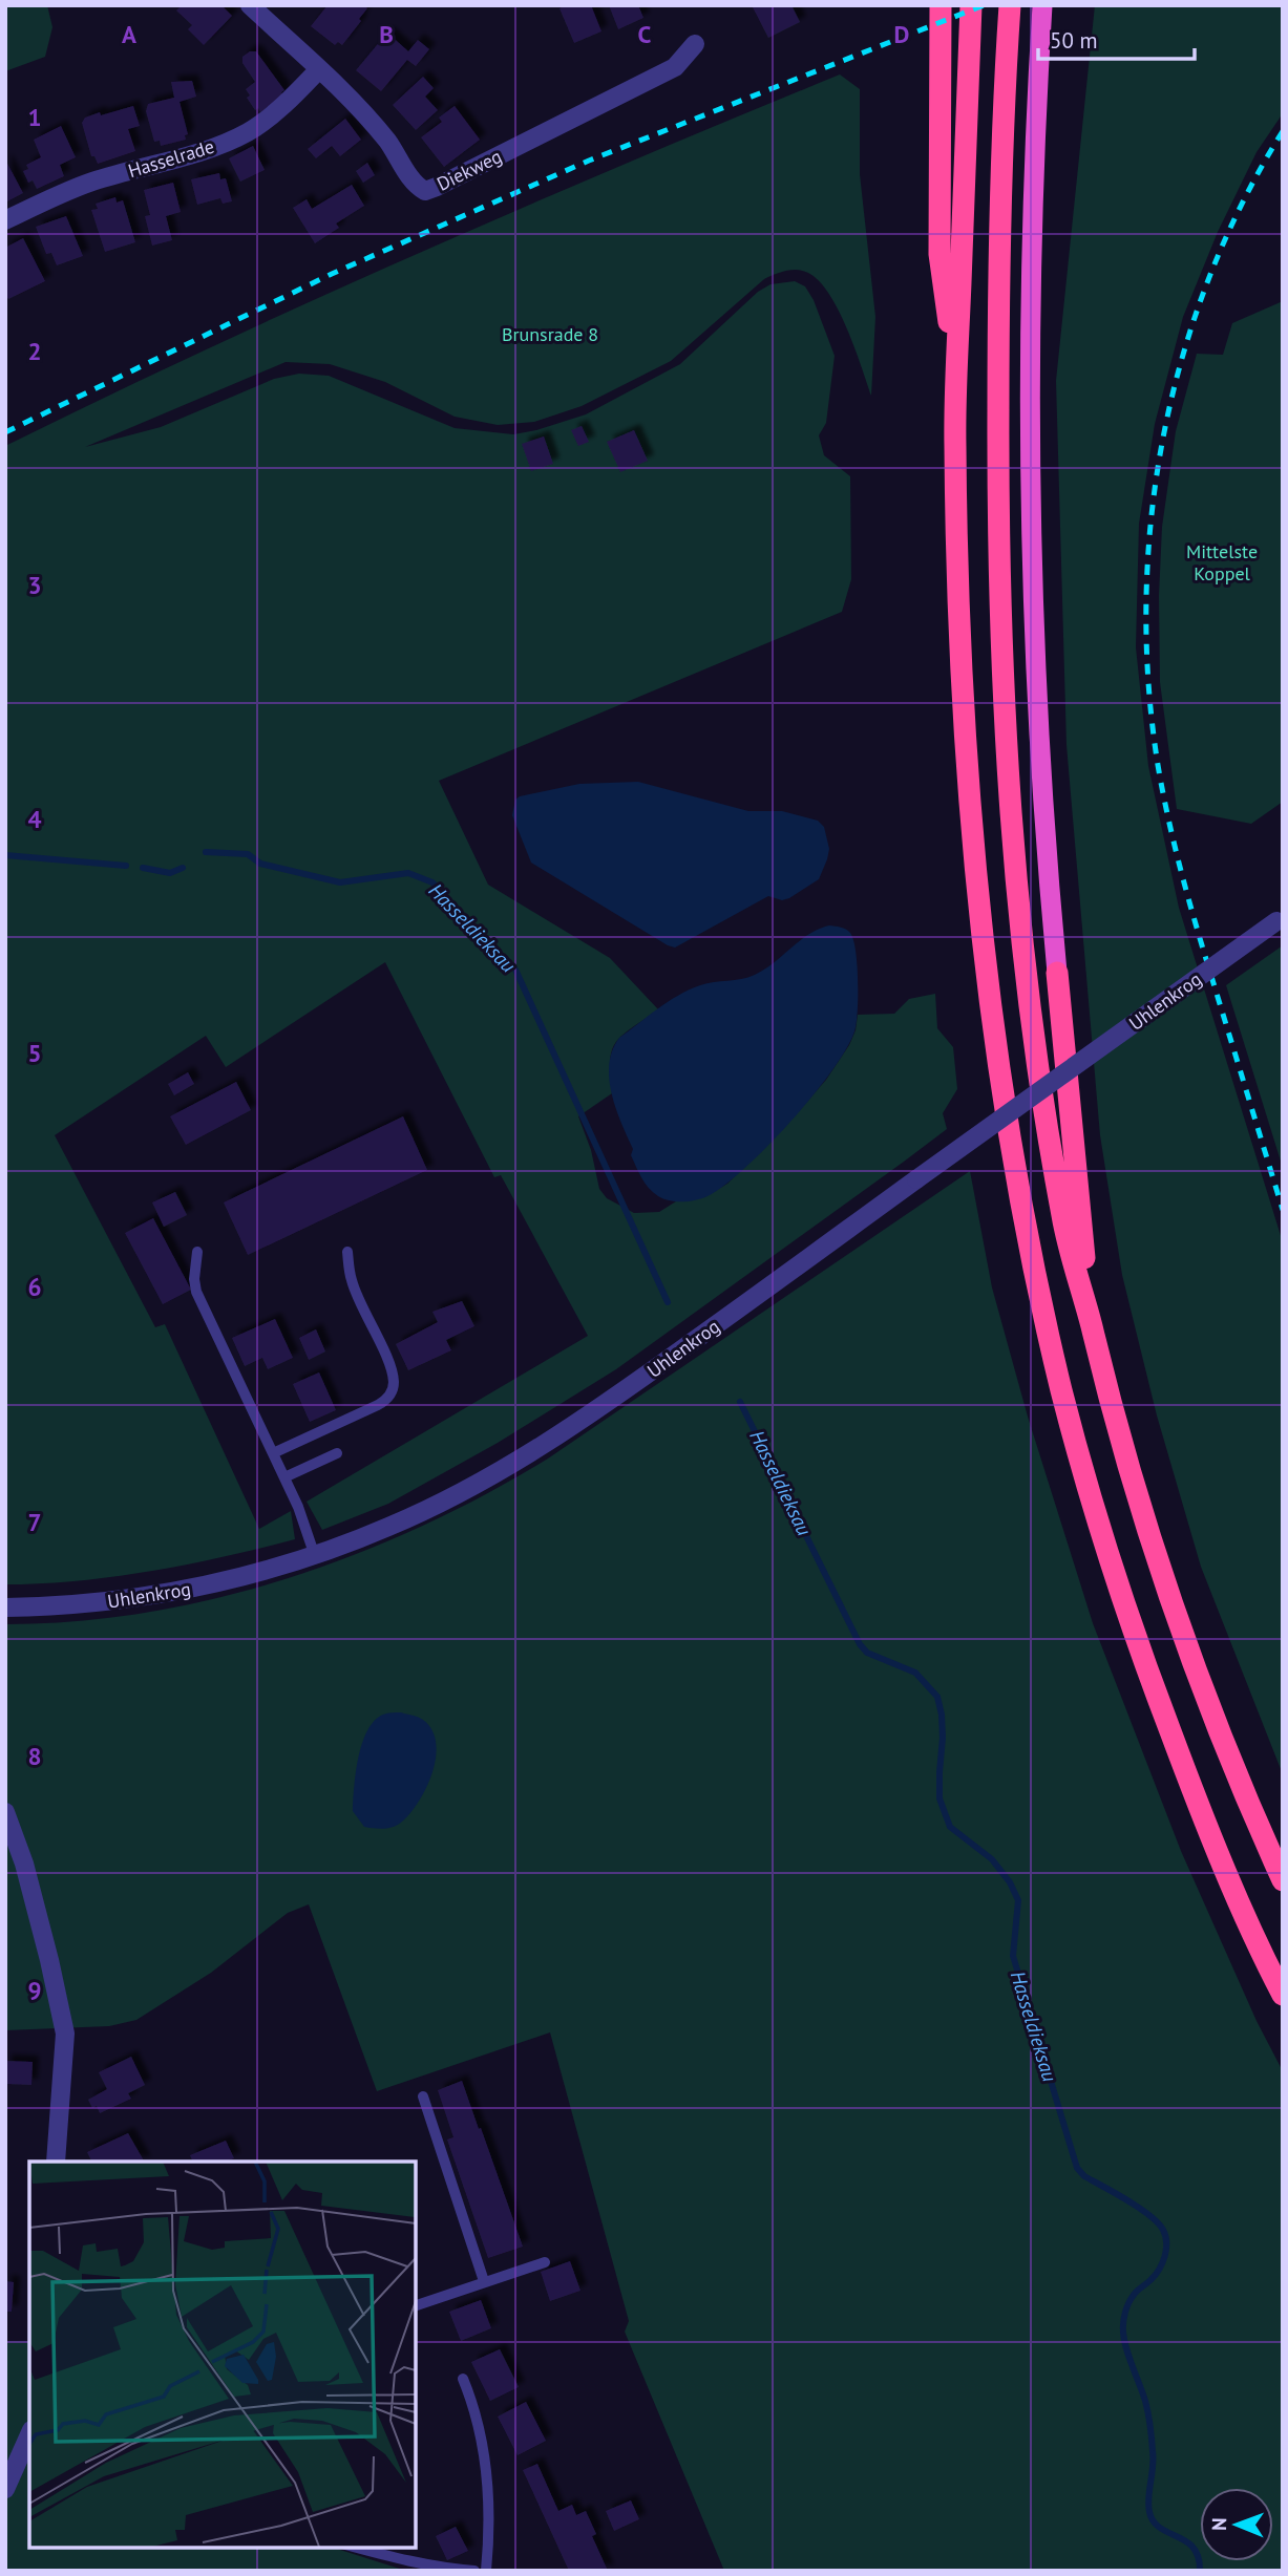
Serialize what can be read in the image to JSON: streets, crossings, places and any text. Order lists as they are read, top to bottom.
{
  "streets": {
    "street": ["Hasselrade", "Diekweg", "Uhlenkrog"]
  },
  "crossings": [
    ["Hasselrade", "Diekweg"]
  ],
  "water": ["Hasseldieksau"],
  "parks": ["Brunsrade 8", "Mittelste Koppel"],
  "scale_bar": "50 m",
  "north": "left",
  "grid": {
    "columns": [
      "A",
      "B",
      "C",
      "D"
    ],
    "rows": [
      "1",
      "2",
      "3",
      "4",
      "5",
      "6",
      "7",
      "8",
      "9"
    ]
  }
}
